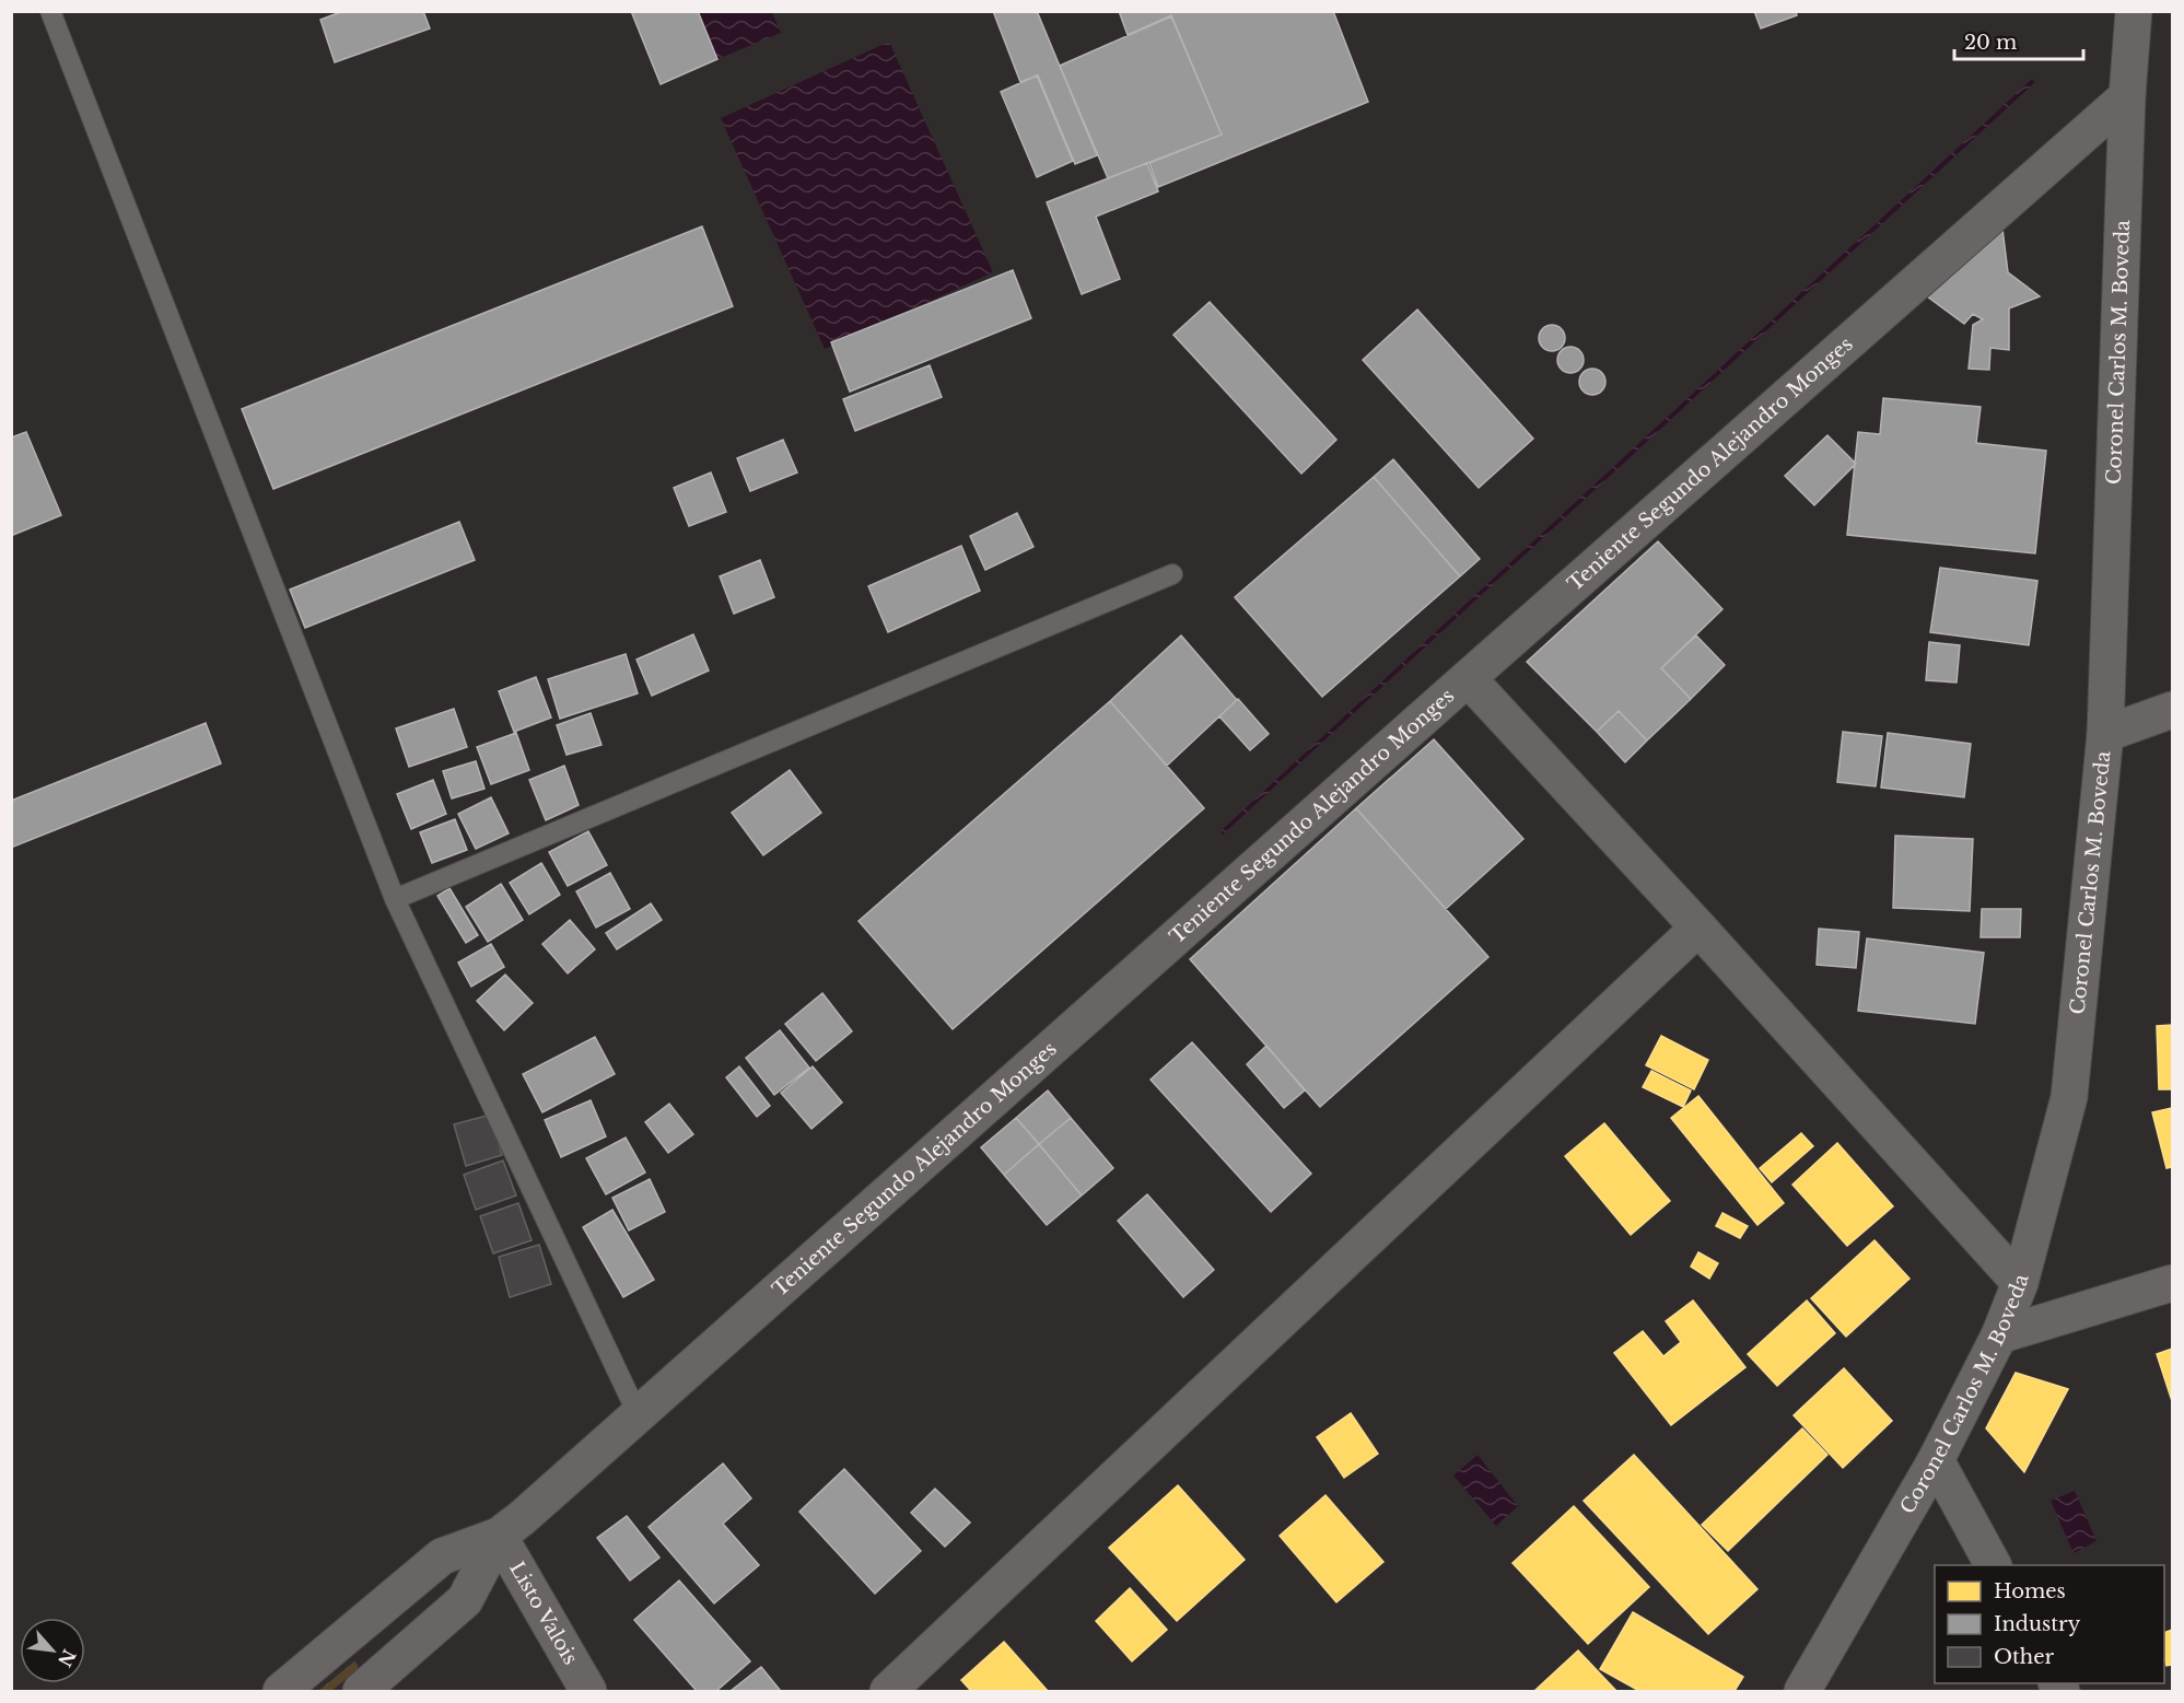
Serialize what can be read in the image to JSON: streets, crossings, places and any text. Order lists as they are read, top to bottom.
{
  "streets": {
    "street": ["Coronel Carlos M. Boveda", "Teniente Segundo Alejandro Monges", "Listo Valois"]
  },
  "crossings": [
    ["Coronel Carlos M. Boveda", "Teniente Segundo Alejandro Monges"],
    ["Teniente Segundo Alejandro Monges", "Listo Valois"]
  ],
  "legend": ["Homes", "Industry", "Other"],
  "scale_bar": "20 m",
  "north": "bottom right"
}
